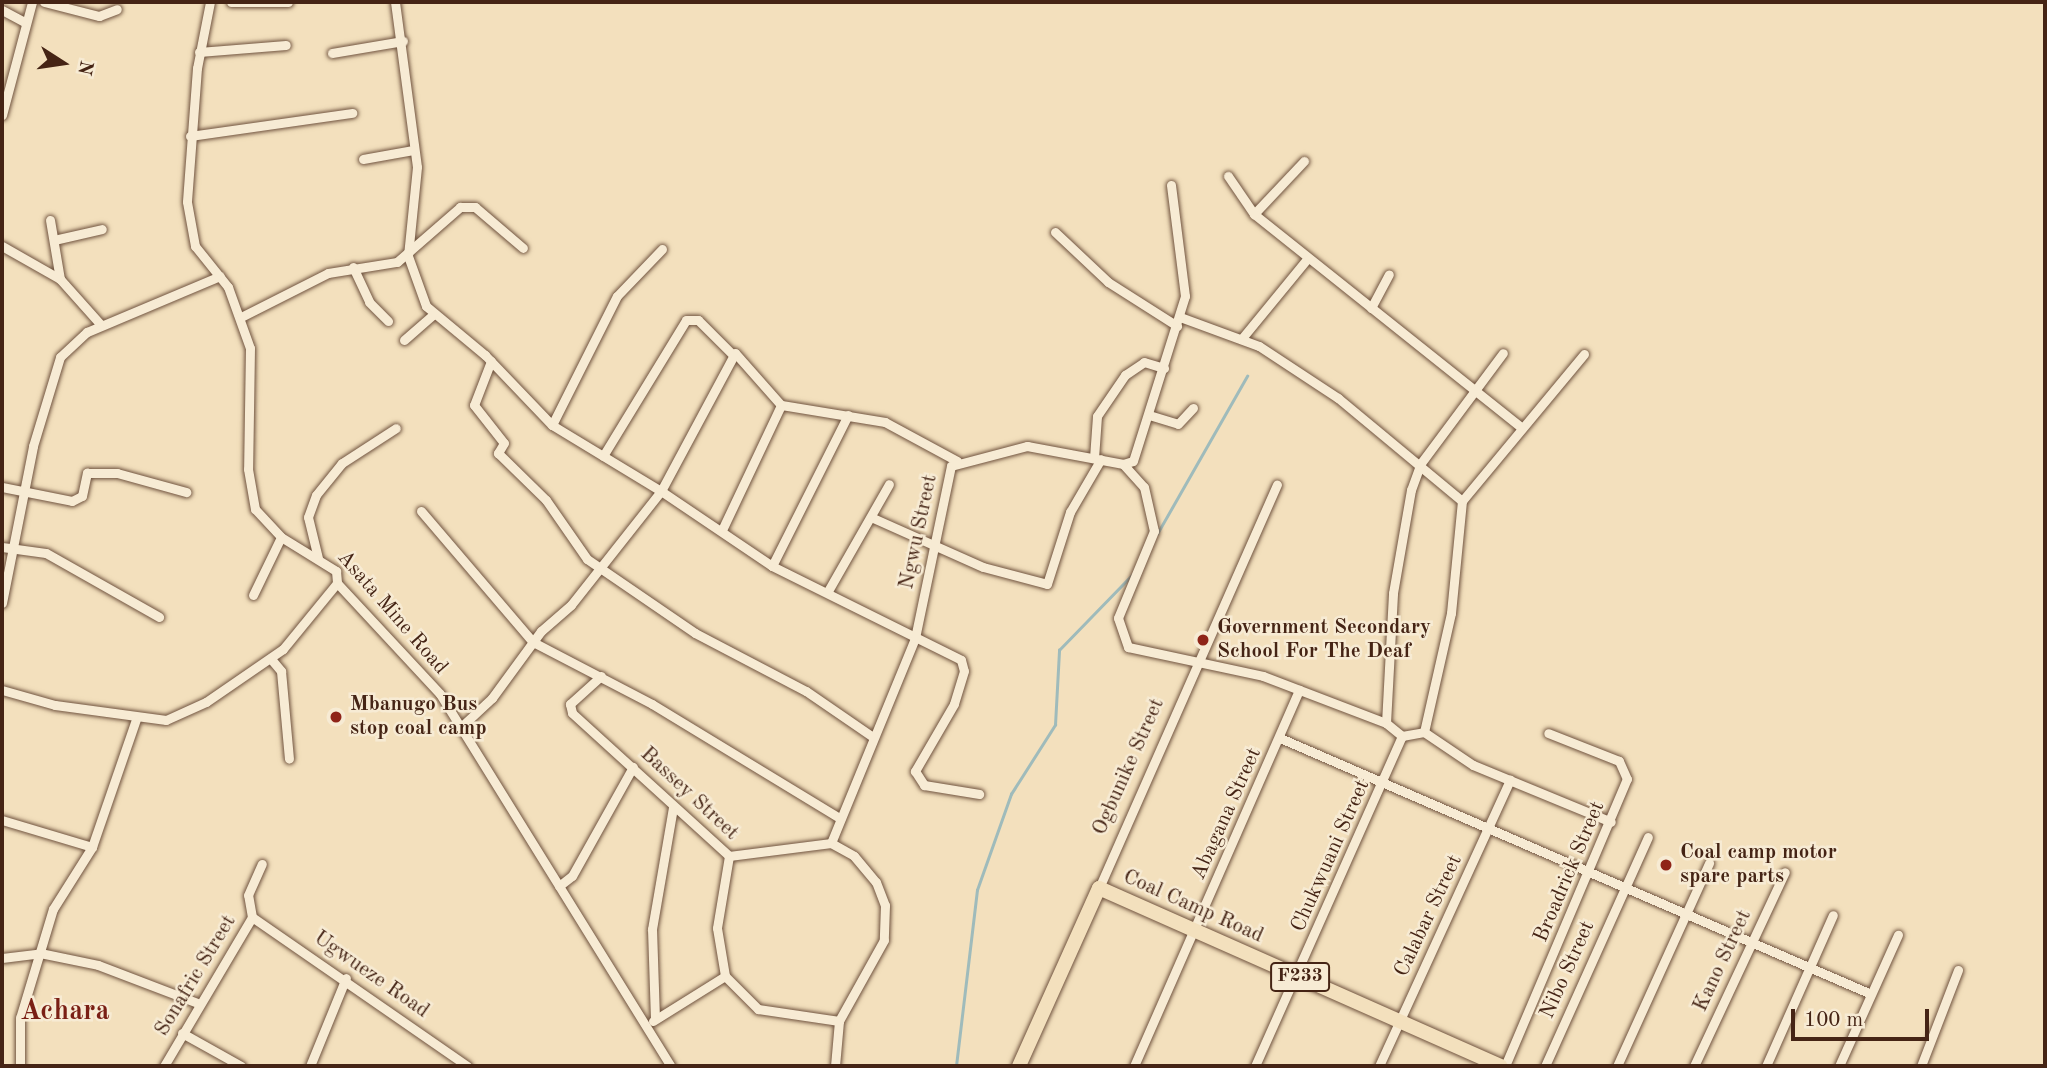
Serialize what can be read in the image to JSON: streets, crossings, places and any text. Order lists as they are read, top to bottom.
{
  "streets": {
    "main road": ["Ogbunike Street", "Coal Camp Road", "F233"],
    "street": [
      "Ngwu Street",
      "Asata Mine Road",
      "Bassey Street",
      "Abagana Street",
      "Chukwuani Street",
      "Broadrick Street",
      "Calabar Street",
      "Kano Street",
      "Nibo Street",
      "Ugwueze Road",
      "Sonafric Street"
    ]
  },
  "crossings": [
    ["Ngwu Street", "Bassey Street"],
    ["Ogbunike Street", "Coal Camp Road"],
    ["Abagana Street", "Coal Camp Road"],
    ["Chukwuani Street", "Coal Camp Road"],
    ["Broadrick Street", "Coal Camp Road"],
    ["Coal Camp Road", "Calabar Street"],
    ["Ugwueze Road", "Sonafric Street"]
  ],
  "districts": ["Achara"],
  "places": ["Government Secondary School For The Deaf", "Mbanugo Bus stop coal camp", "Coal camp motor spare parts"],
  "scale_bar": "100 m",
  "north": "right"
}
